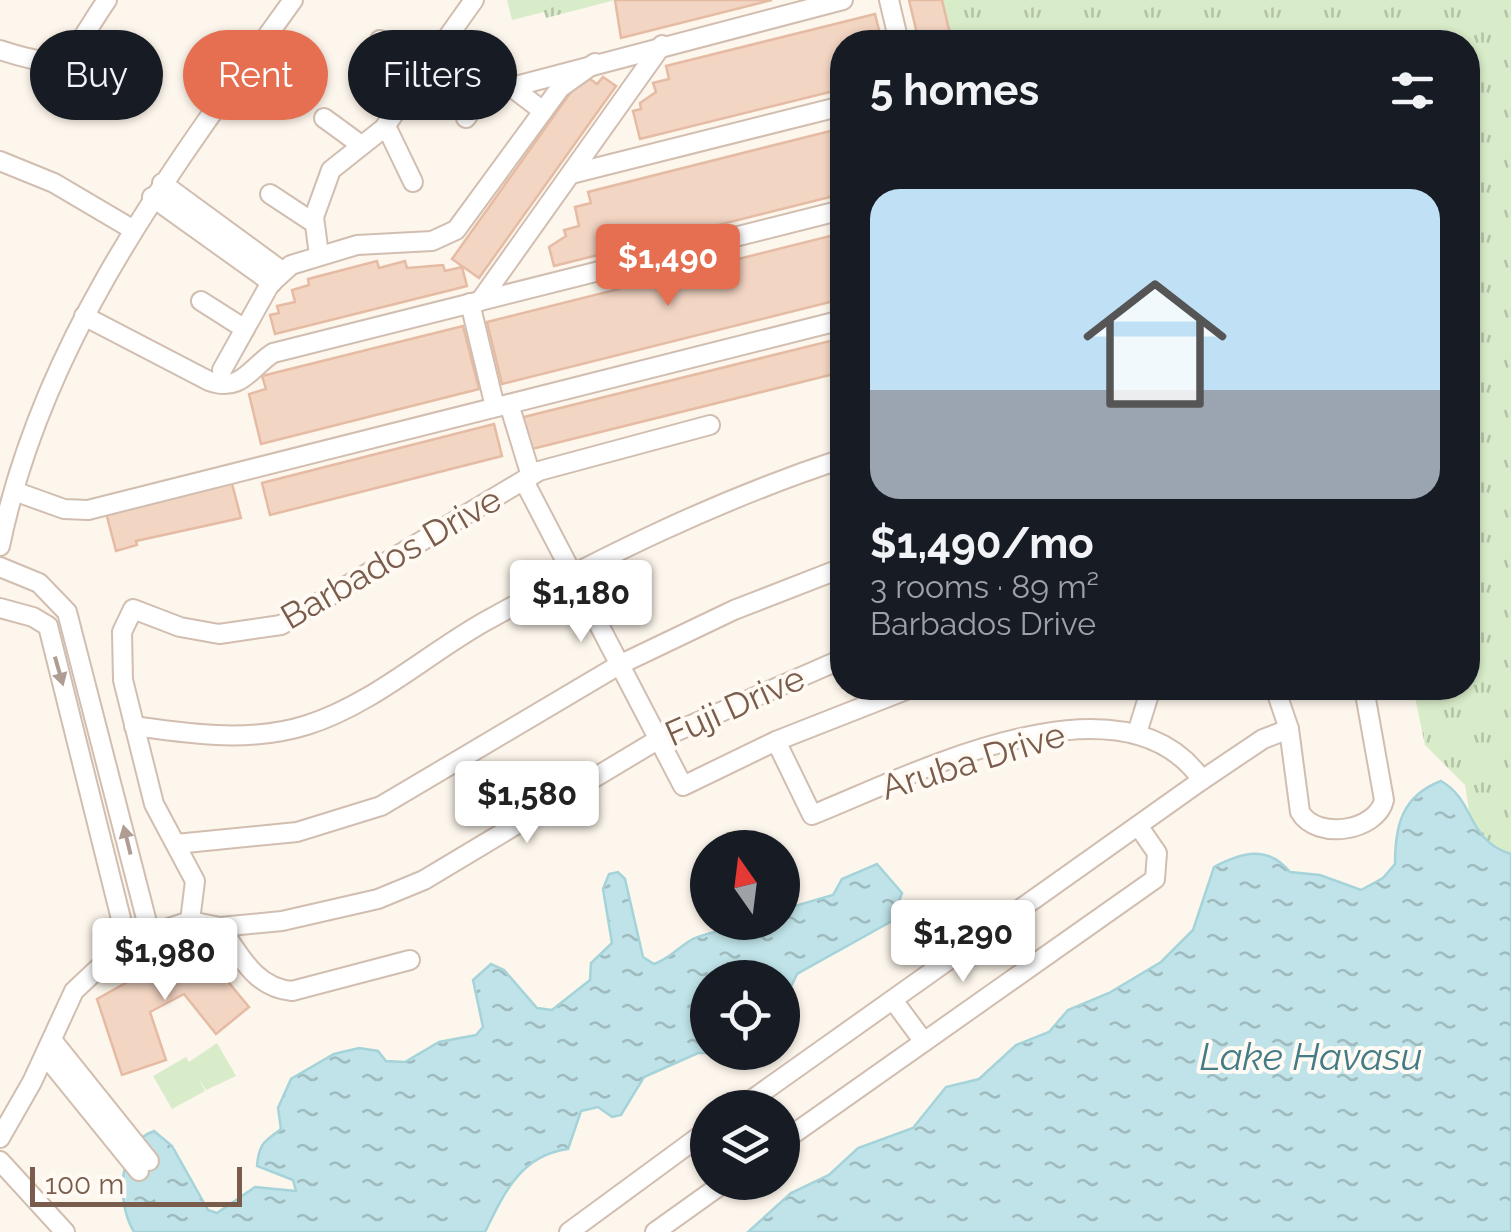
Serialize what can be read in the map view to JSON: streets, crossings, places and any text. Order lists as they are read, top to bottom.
{
  "streets": {
    "street": ["Barbados Drive", "Fuji Drive", "Aruba Drive"]
  },
  "crossings": [
    ["Barbados Drive", "Fuji Drive"]
  ],
  "water": ["Lake Havasu"],
  "scale_bar": "100 m",
  "north": "top",
  "page": {
    "chip": ["Buy", "Rent", "Filters"],
    "heading": "5 homes",
    "list": [
      {
        "name": "$1,490/mo",
        "note": "3 rooms · 89 m² · Barbados Drive"
      }
    ],
    "price": [
      "$1,490",
      "$1,180",
      "$1,580",
      "$1,290",
      "$1,980"
    ],
    "scale": "100 m"
  }
}
